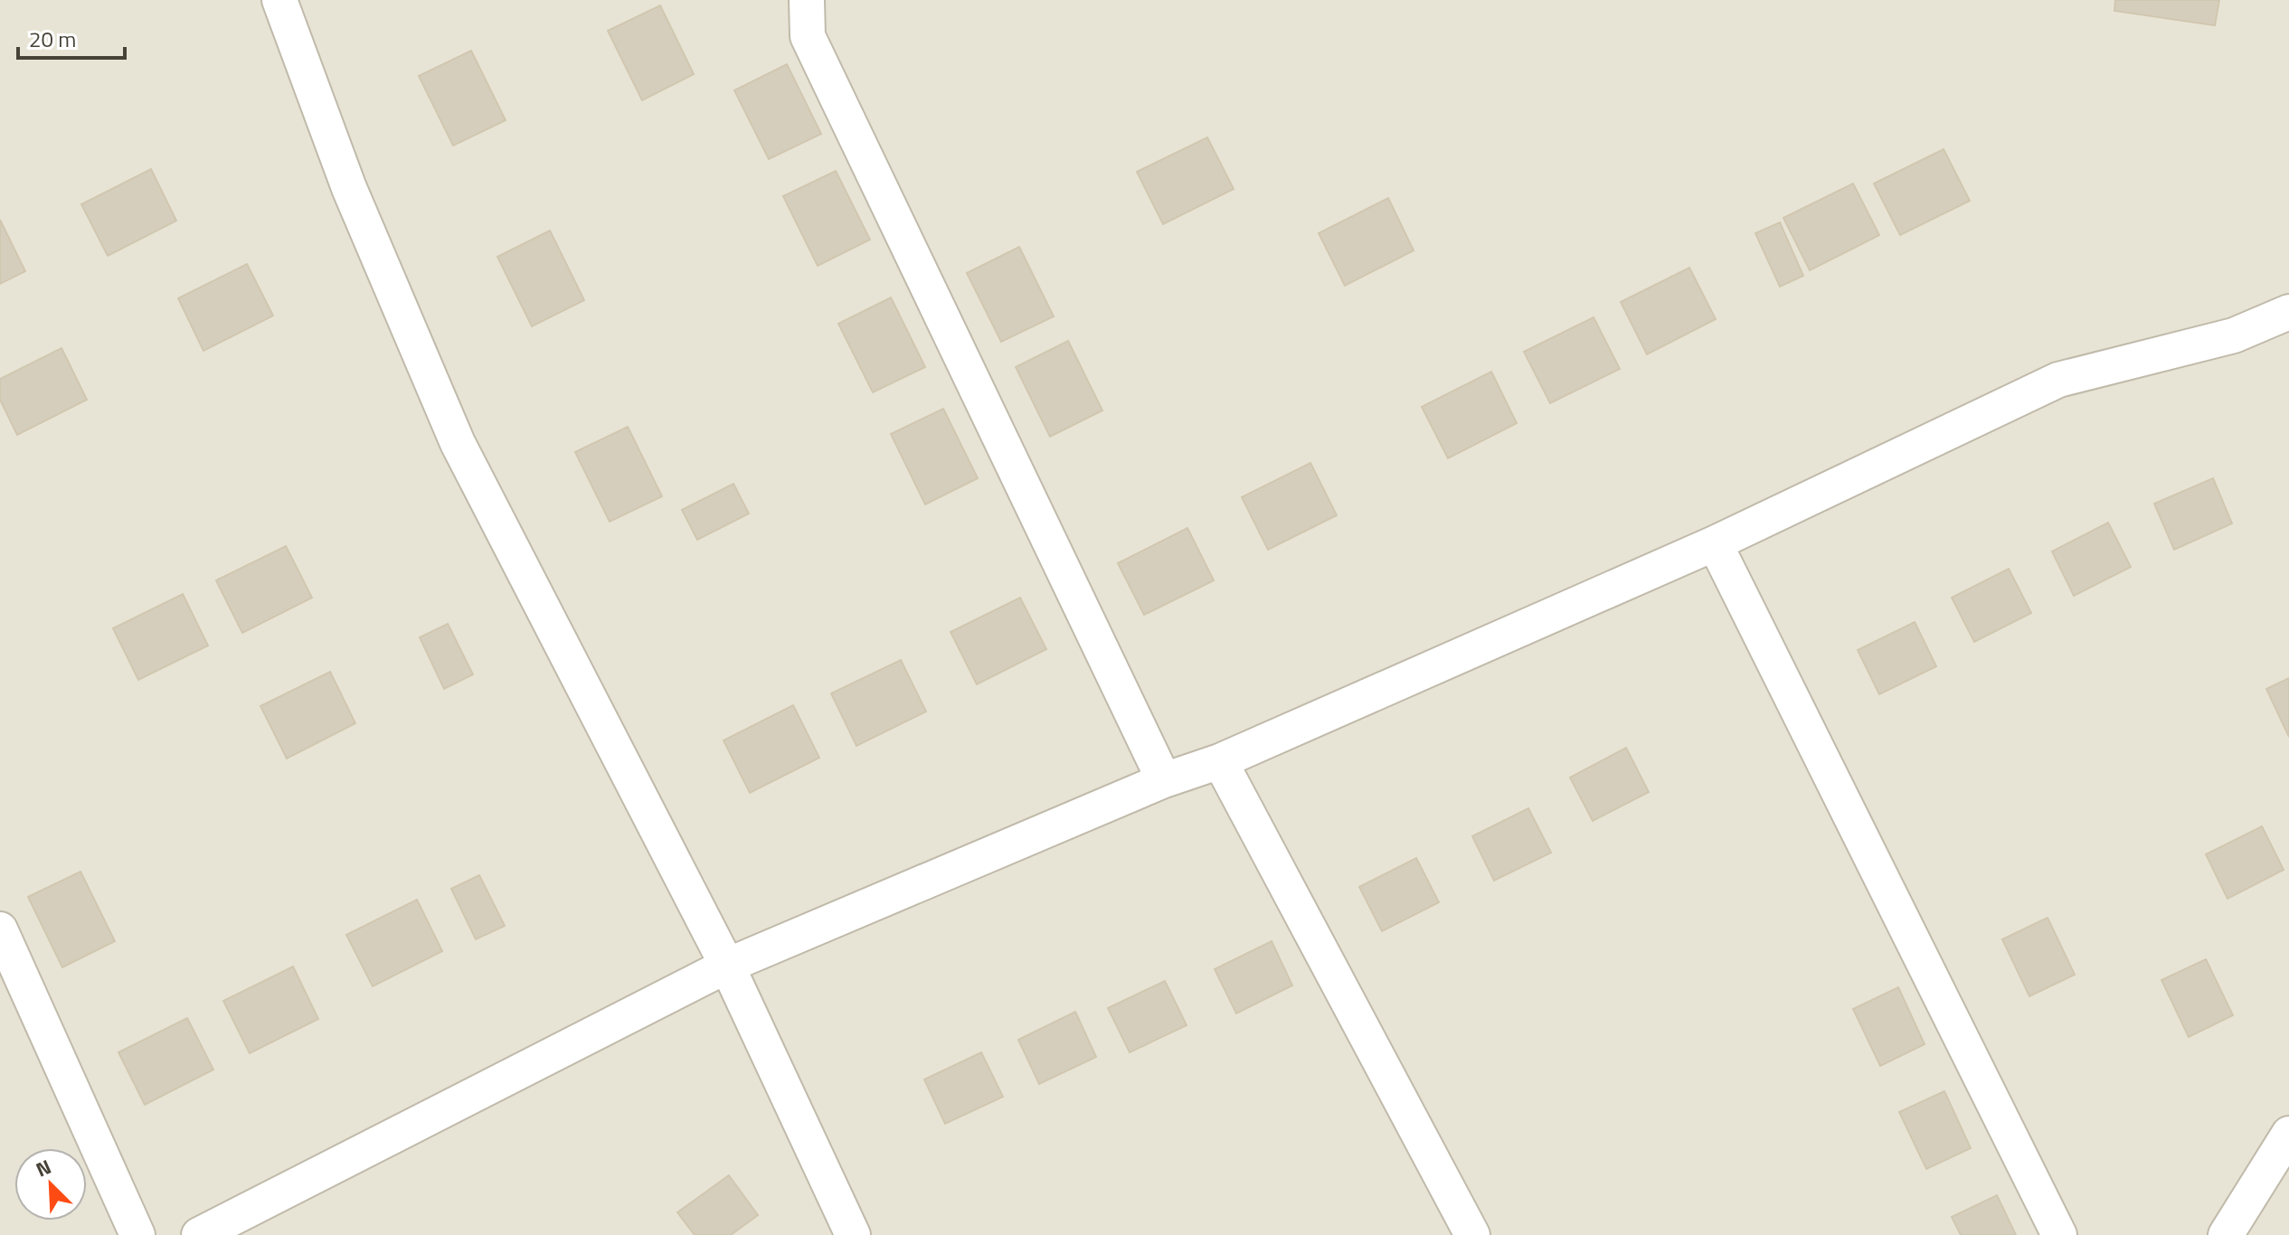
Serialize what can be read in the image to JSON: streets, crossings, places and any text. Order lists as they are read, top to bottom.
{
  "scale_bar": "20 m",
  "north": "top left"
}
